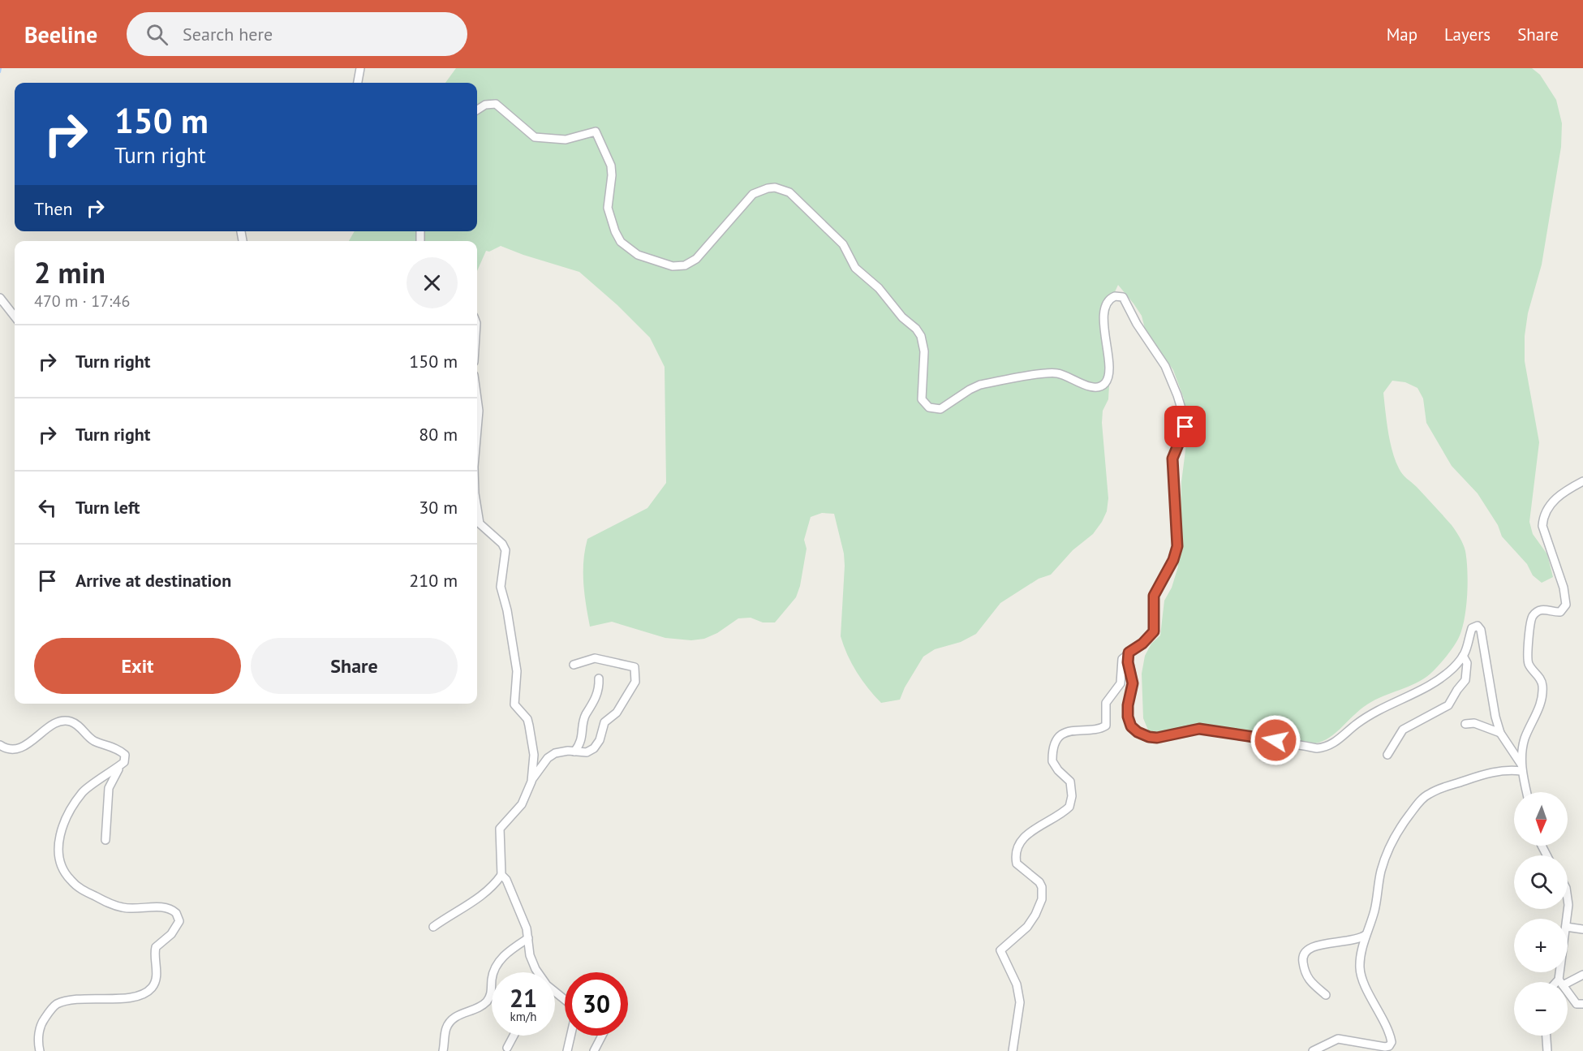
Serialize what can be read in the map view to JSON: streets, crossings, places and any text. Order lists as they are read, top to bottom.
{
  "north": "bottom",
  "page": {
    "header": "Beeline",
    "search": "Search here",
    "nav": ["Map", "Layers", "Share"],
    "turn": ["150 m", "Turn right"],
    "then": "Then",
    "heading": ["2 min", "470 m · 17:46"],
    "list": [
      {
        "name": "Turn right",
        "value": "150 m"
      },
      {
        "name": "Turn right",
        "value": "80 m"
      },
      {
        "name": "Turn left",
        "value": "30 m"
      },
      {
        "name": "Arrive at destination",
        "value": "210 m"
      }
    ],
    "buttons": ["Exit", "Share"],
    "map_buttons": ["+", "−"],
    "speed": "21 km/h",
    "limit": "30"
  }
}
